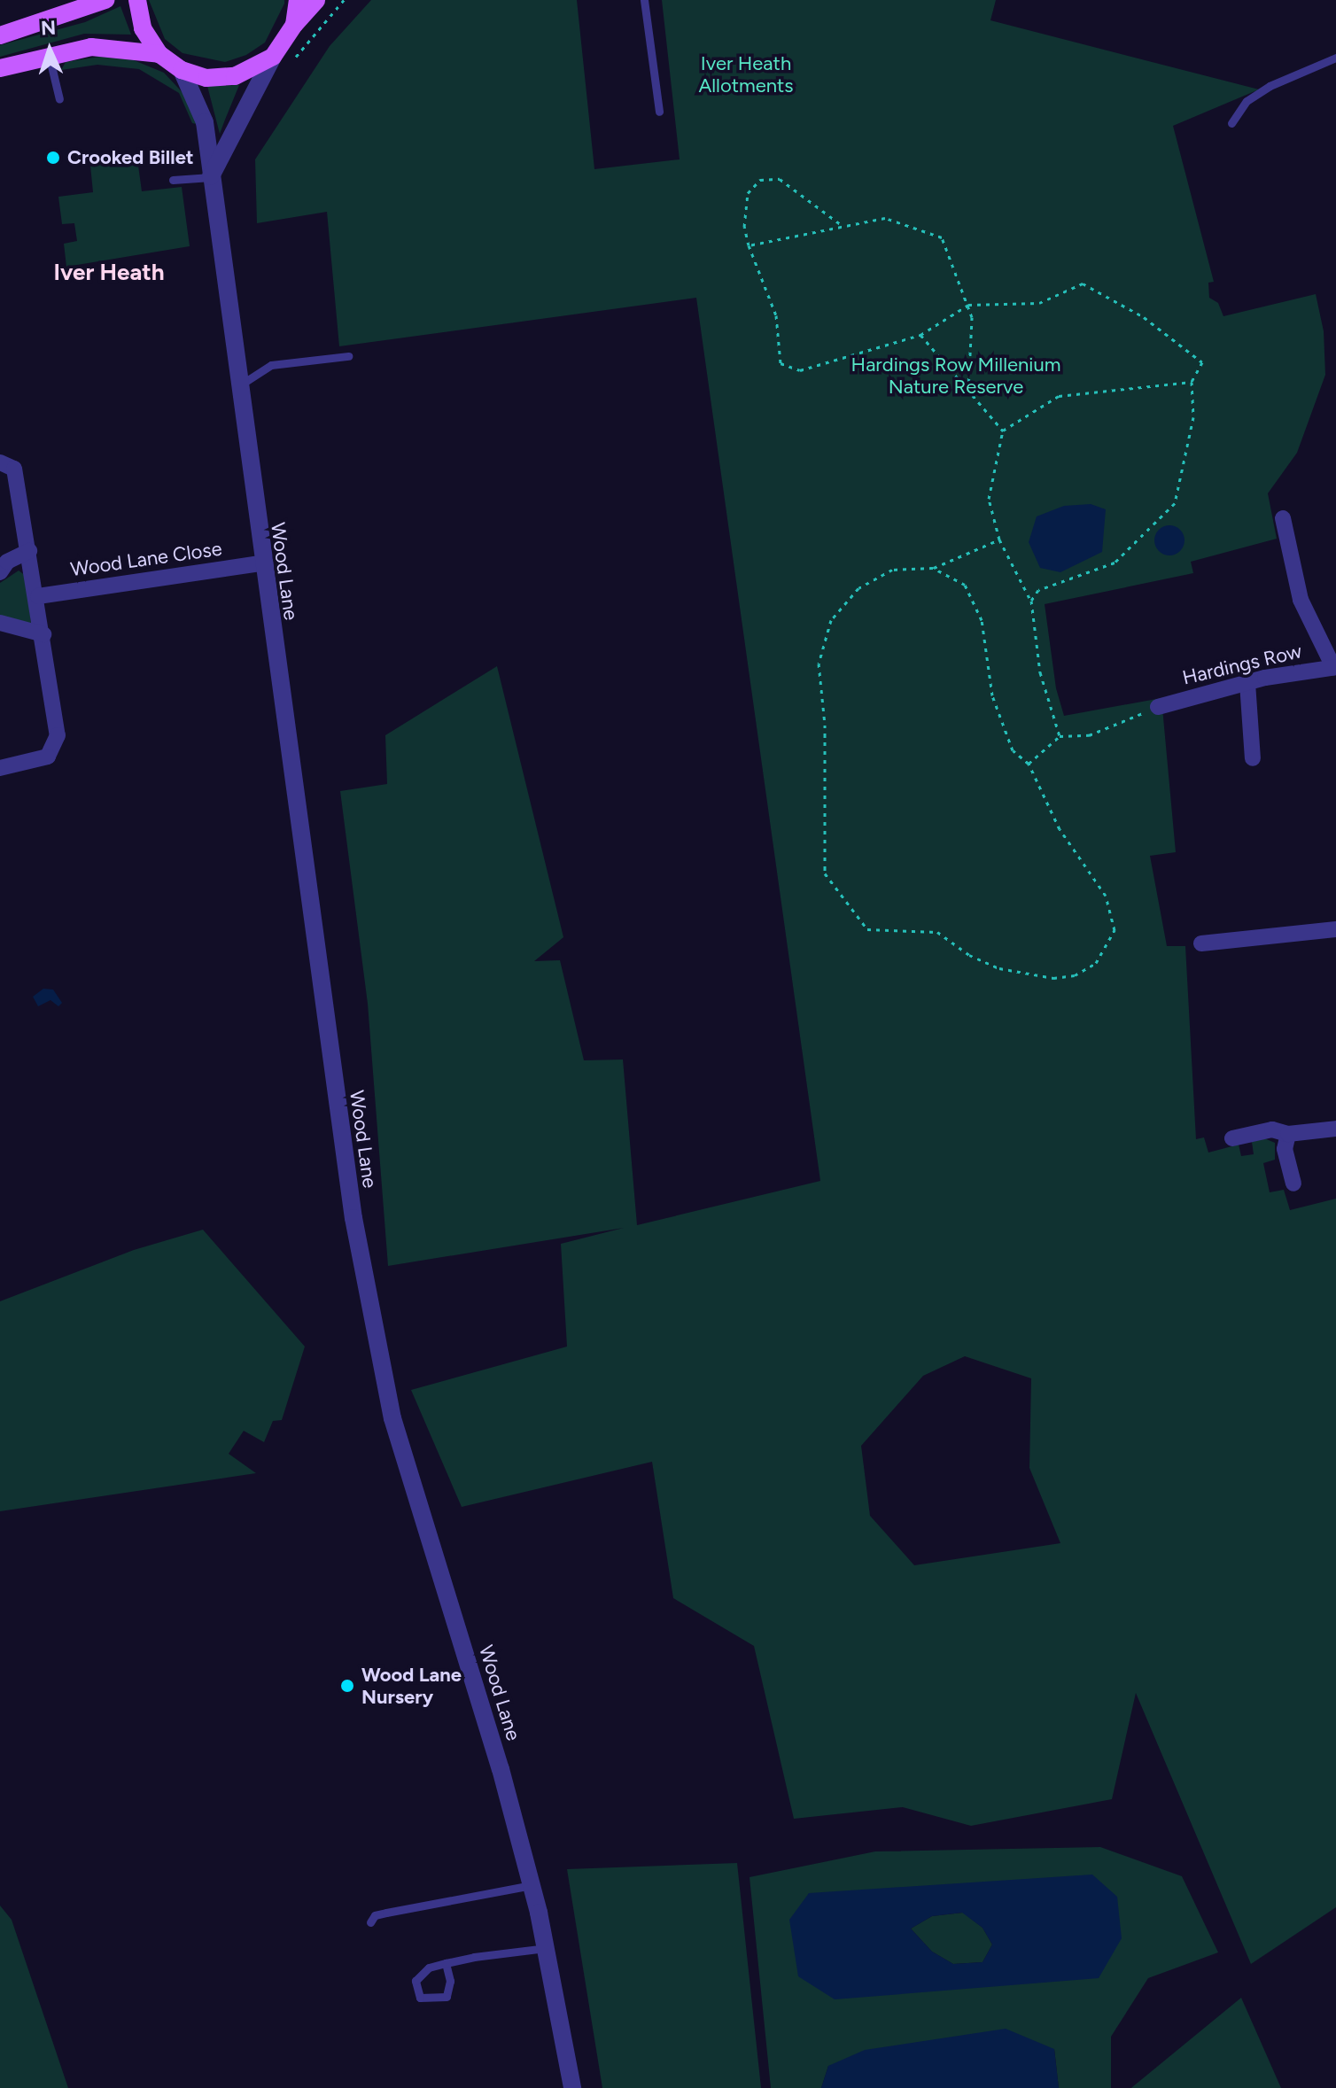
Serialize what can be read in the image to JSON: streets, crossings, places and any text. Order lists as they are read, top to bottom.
{
  "streets": {
    "street": ["Wood Lane Close", "Wood Lane", "Hardings Row"]
  },
  "crossings": [
    ["Wood Lane Close", "Wood Lane"]
  ],
  "districts": ["Iver Heath"],
  "parks": ["Iver Heath Allotments", "Hardings Row Millenium Nature Reserve"],
  "places": ["Crooked Billet", "Wood Lane Nursery"],
  "north": "top"
}
